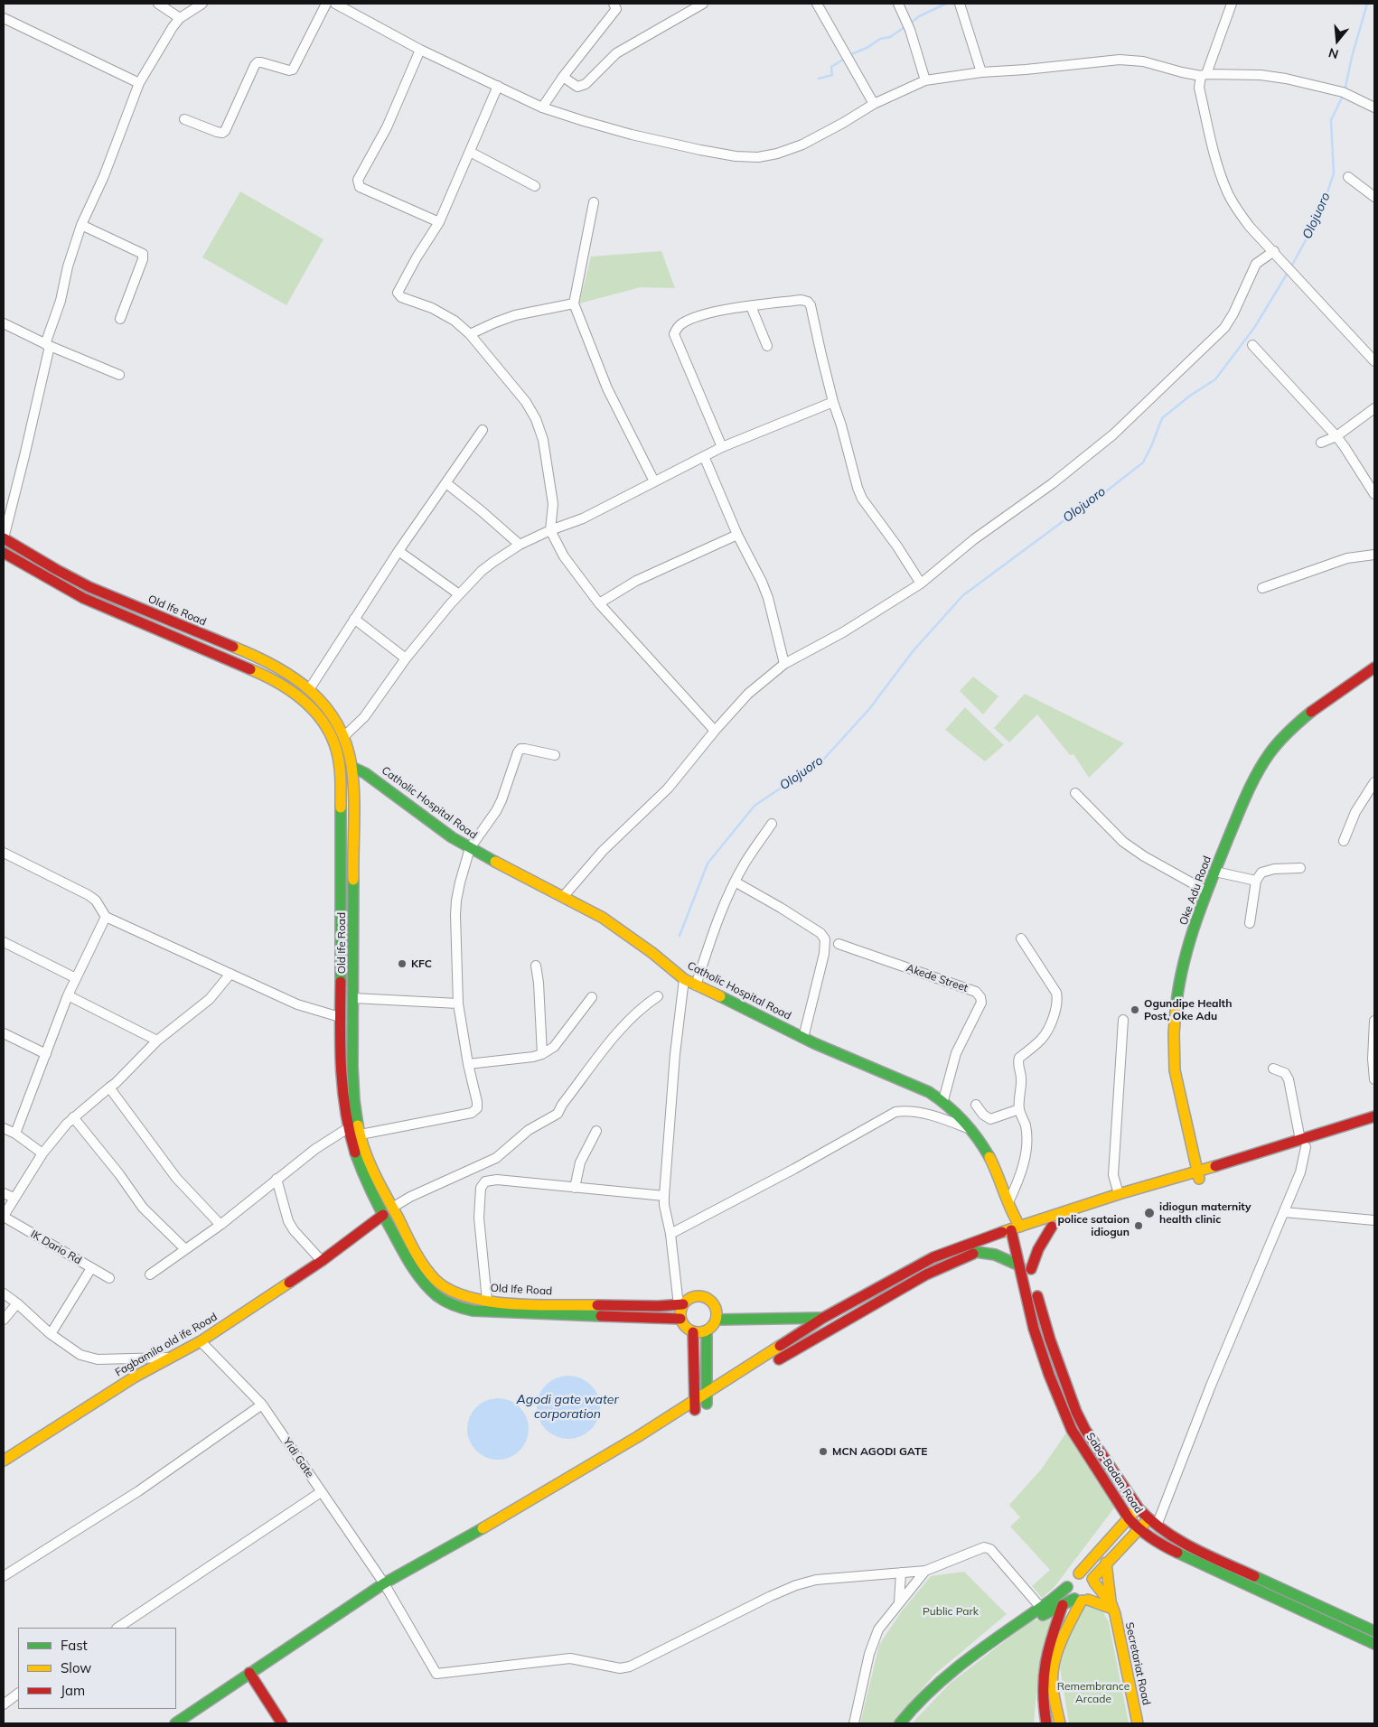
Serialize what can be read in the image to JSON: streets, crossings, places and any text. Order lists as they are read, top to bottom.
{
  "streets": {
    "main road": [
      "Old Ife Road",
      "Catholic Hospital Road",
      "Oke Adu Road",
      "Fagbamila old ife Road",
      "Sabo-Badan Road",
      "Secretariat Road"
    ],
    "street": ["Akede Street", "IK Dario Rd", "Yidi Gate"]
  },
  "crossings": [
    ["Old Ife Road", "Catholic Hospital Road"],
    ["Old Ife Road", "Fagbamila old ife Road"],
    ["Catholic Hospital Road", "Akede Street"],
    ["Catholic Hospital Road", "Sabo-Badan Road"],
    ["Fagbamila old ife Road", "Yidi Gate"]
  ],
  "water": ["Olojuoro", "Agodi gate water corporation"],
  "parks": ["Public Park", "Remembrance Arcade"],
  "places": [
    "KFC",
    "Ogundipe Health Post, Oke Adu",
    "idiogun maternity health clinic",
    "police sataion idiogun",
    "MCN AGODI GATE"
  ],
  "legend": ["Fast", "Slow", "Jam"],
  "north": "bottom"
}
